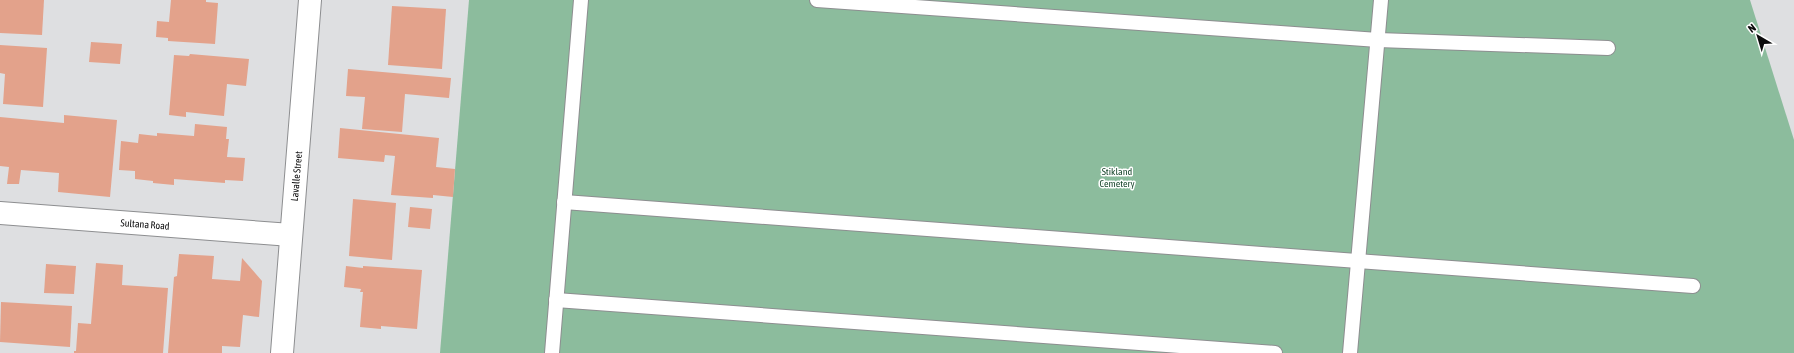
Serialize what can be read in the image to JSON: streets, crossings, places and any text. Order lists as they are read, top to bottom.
{
  "streets": {
    "street": ["Lavalle Street", "Sultana Road"]
  },
  "crossings": [
    ["Lavalle Street", "Sultana Road"]
  ],
  "parks": ["Stikland Cemetery"],
  "north": "top left"
}
